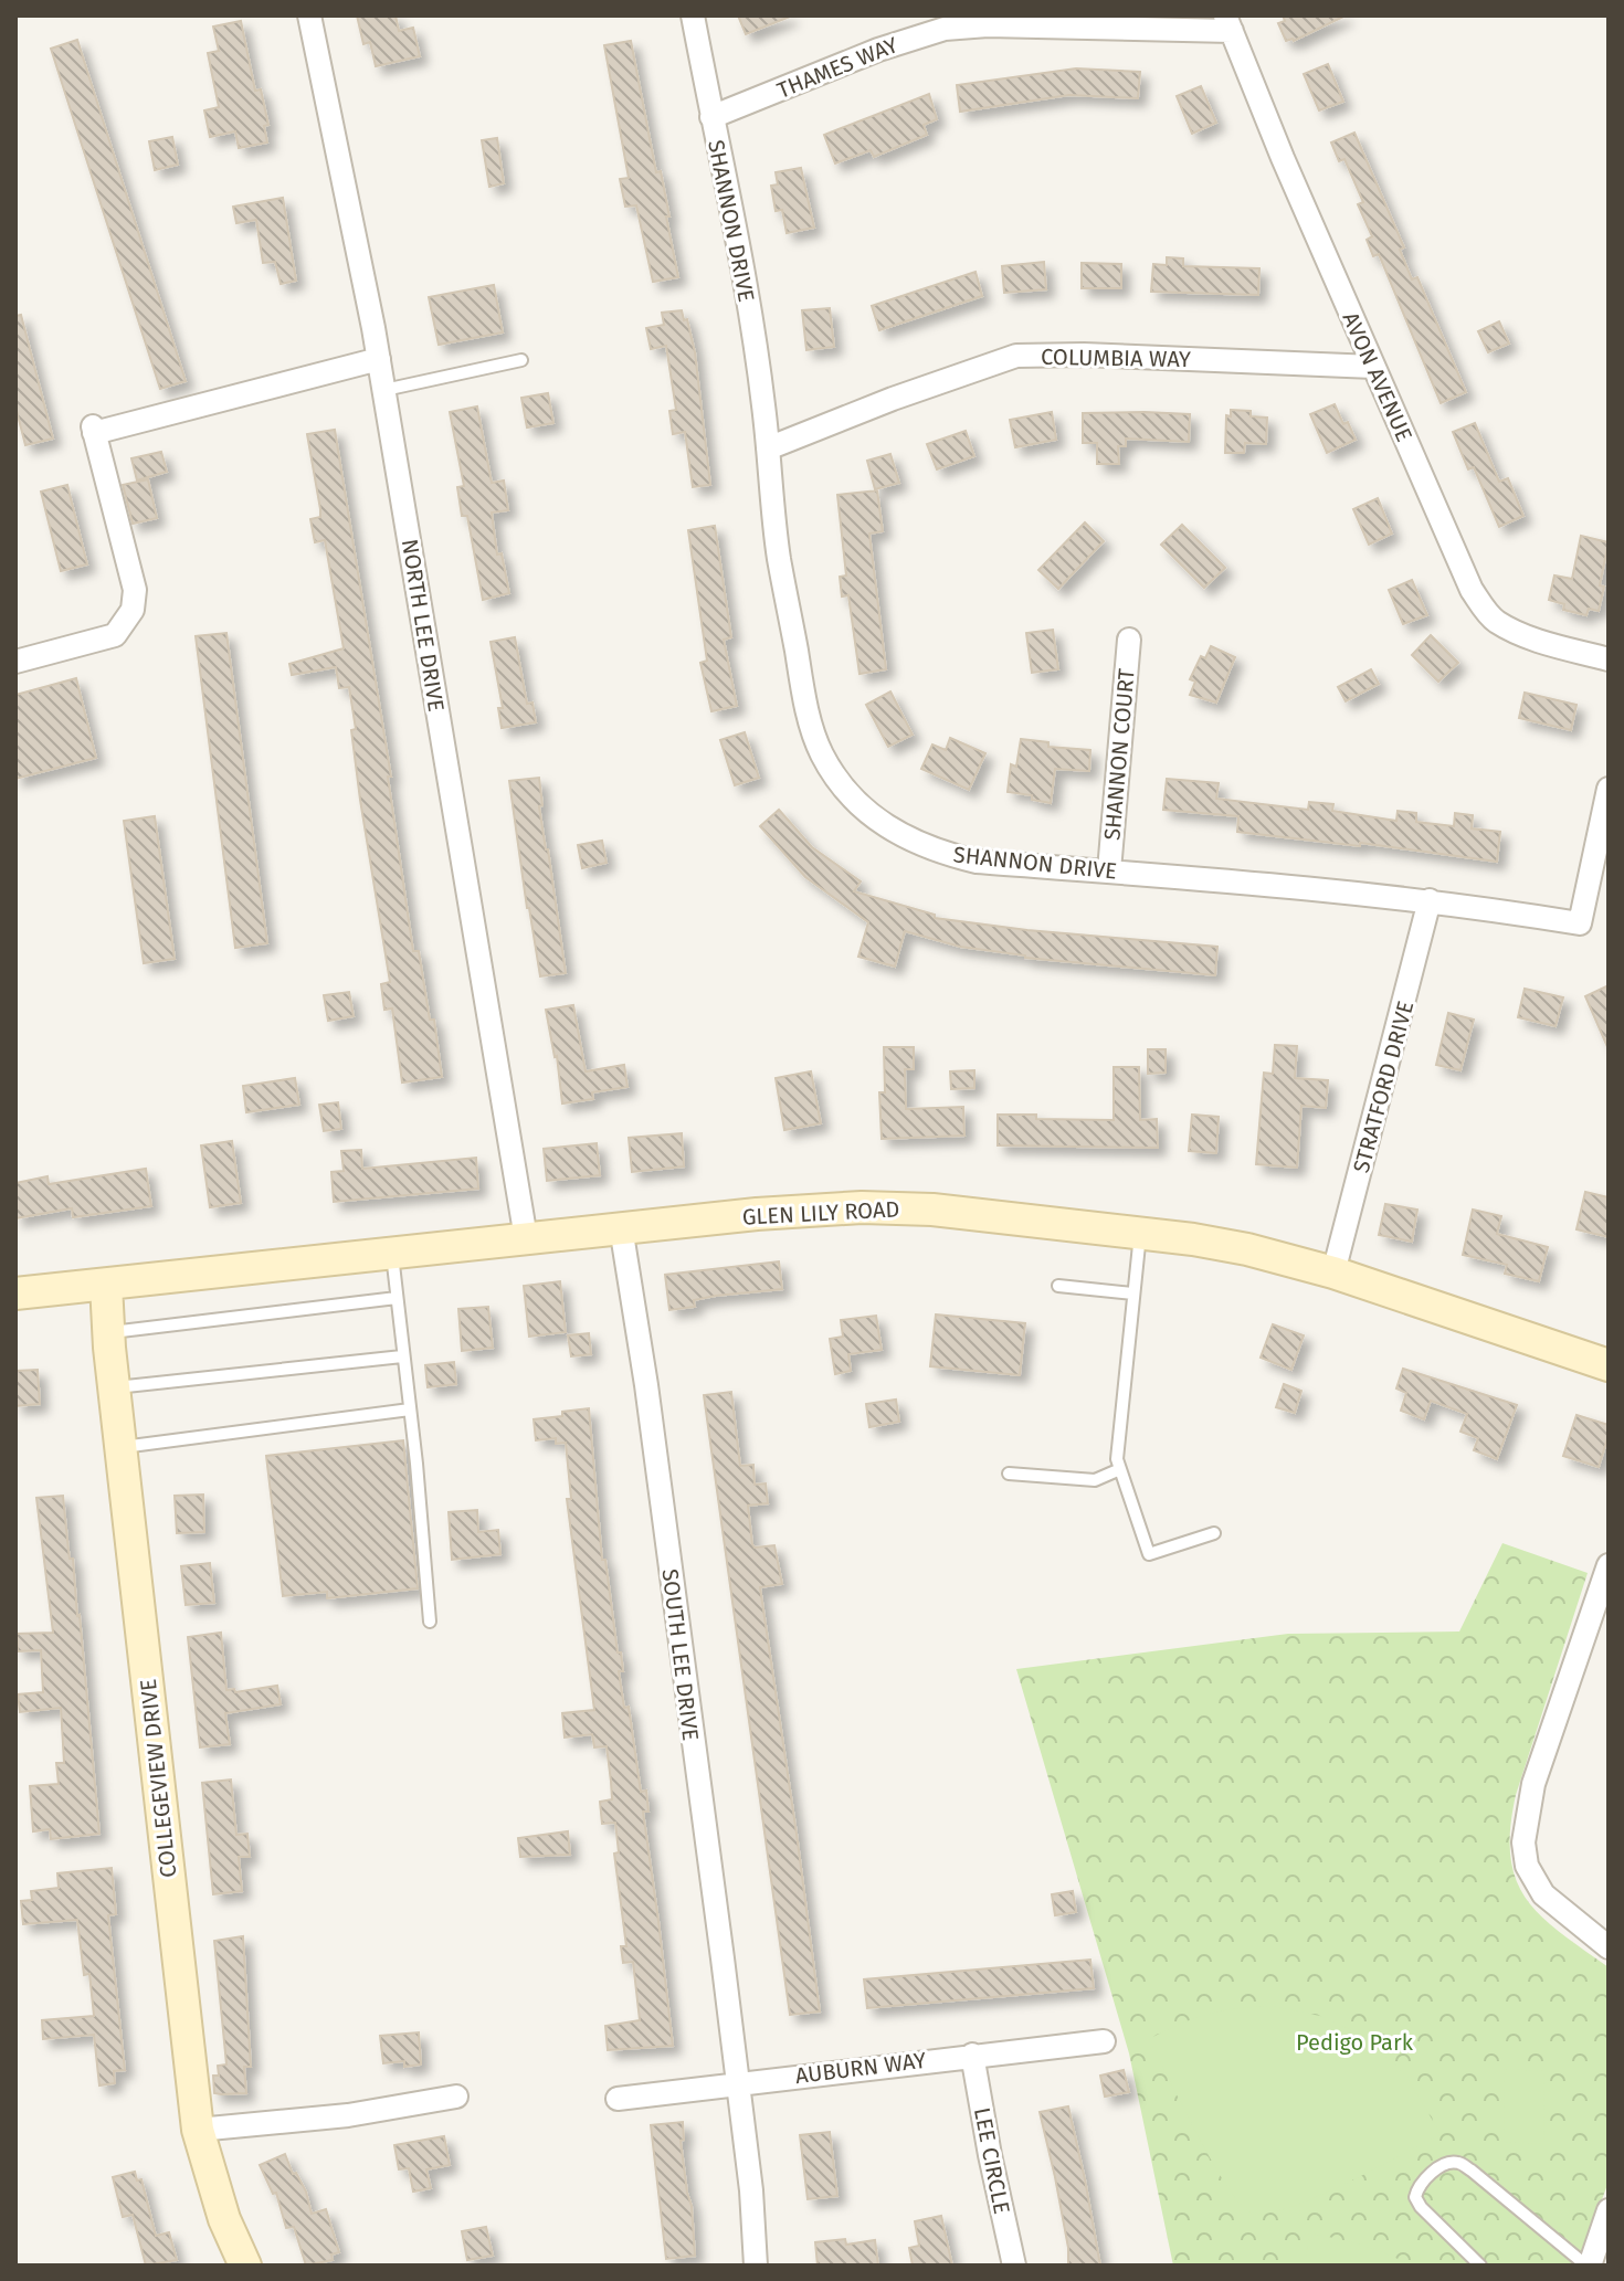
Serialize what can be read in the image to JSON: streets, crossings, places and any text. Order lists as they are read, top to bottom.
{
  "streets": {
    "street": [
      "THAMES WAY",
      "SHANNON DRIVE",
      "COLUMBIA WAY",
      "AVON AVENUE",
      "NORTH LEE DRIVE",
      "SHANNON COURT",
      "STRATFORD DRIVE",
      "GLEN LILY ROAD",
      "SOUTH LEE DRIVE",
      "COLLEGEVIEW DRIVE",
      "AUBURN WAY",
      "LEE CIRCLE"
    ]
  },
  "crossings": [
    ["THAMES WAY", "SHANNON DRIVE"],
    ["THAMES WAY", "AVON AVENUE"],
    ["SHANNON DRIVE", "COLUMBIA WAY"],
    ["SHANNON DRIVE", "SHANNON COURT"],
    ["SHANNON DRIVE", "STRATFORD DRIVE"],
    ["COLUMBIA WAY", "AVON AVENUE"],
    ["NORTH LEE DRIVE", "GLEN LILY ROAD"],
    ["STRATFORD DRIVE", "GLEN LILY ROAD"],
    ["GLEN LILY ROAD", "SOUTH LEE DRIVE"],
    ["GLEN LILY ROAD", "COLLEGEVIEW DRIVE"],
    ["SOUTH LEE DRIVE", "AUBURN WAY"],
    ["AUBURN WAY", "LEE CIRCLE"]
  ],
  "parks": ["Pedigo Park"]
}
